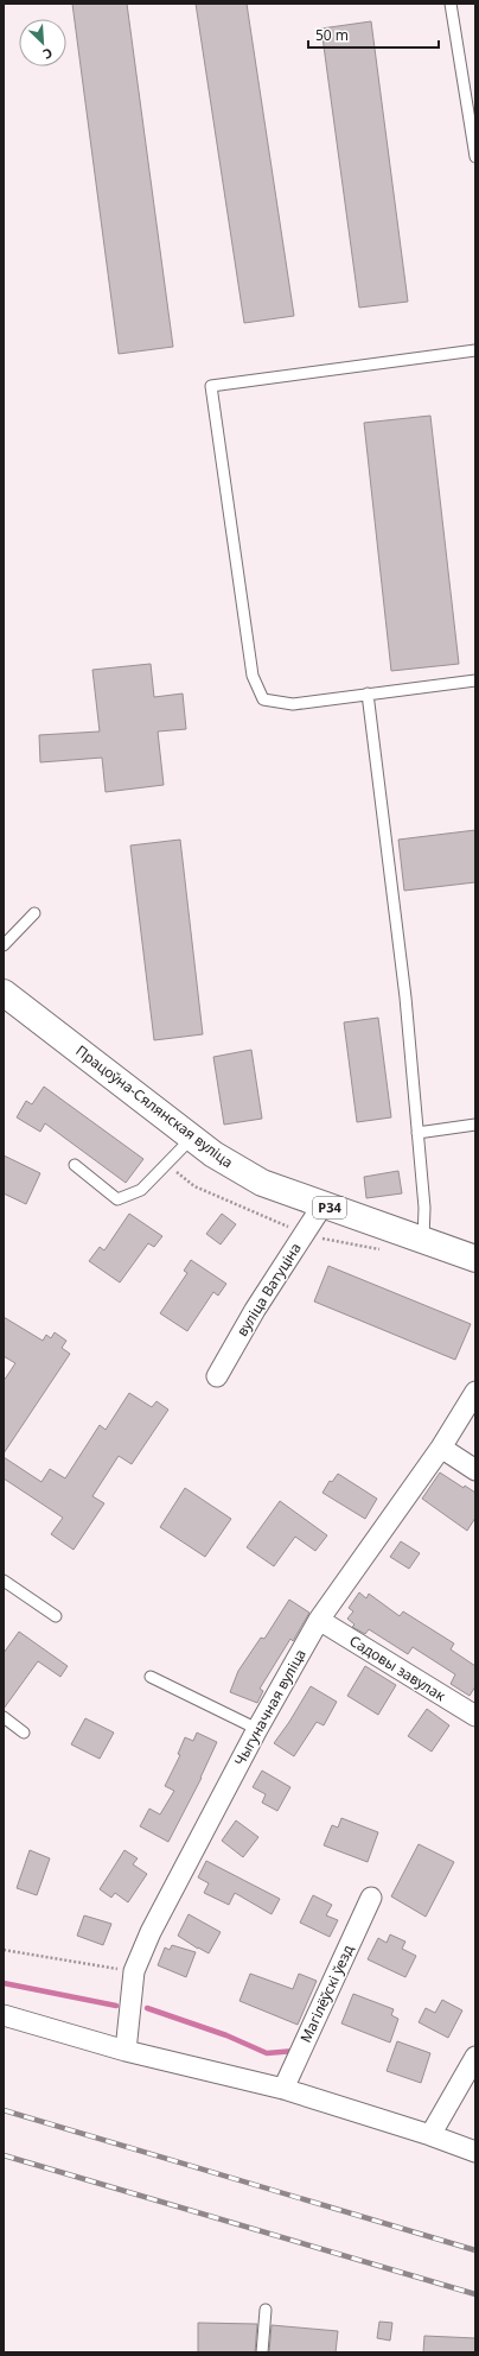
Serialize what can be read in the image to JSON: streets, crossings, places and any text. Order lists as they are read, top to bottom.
{
  "streets": {
    "main road": ["Працоўна-Сялянская вуліца", "Р34"],
    "street": [
      "вуліца Ватуціна",
      "Садовы завулак",
      "Чыгуначная вуліца",
      "Магілёўскі ўезд"
    ]
  },
  "crossings": [
    ["Працоўна-Сялянская вуліца", "вуліца Ватуціна"],
    ["Садовы завулак", "Чыгуначная вуліца"]
  ],
  "scale_bar": "50 m",
  "north": "bottom right"
}
